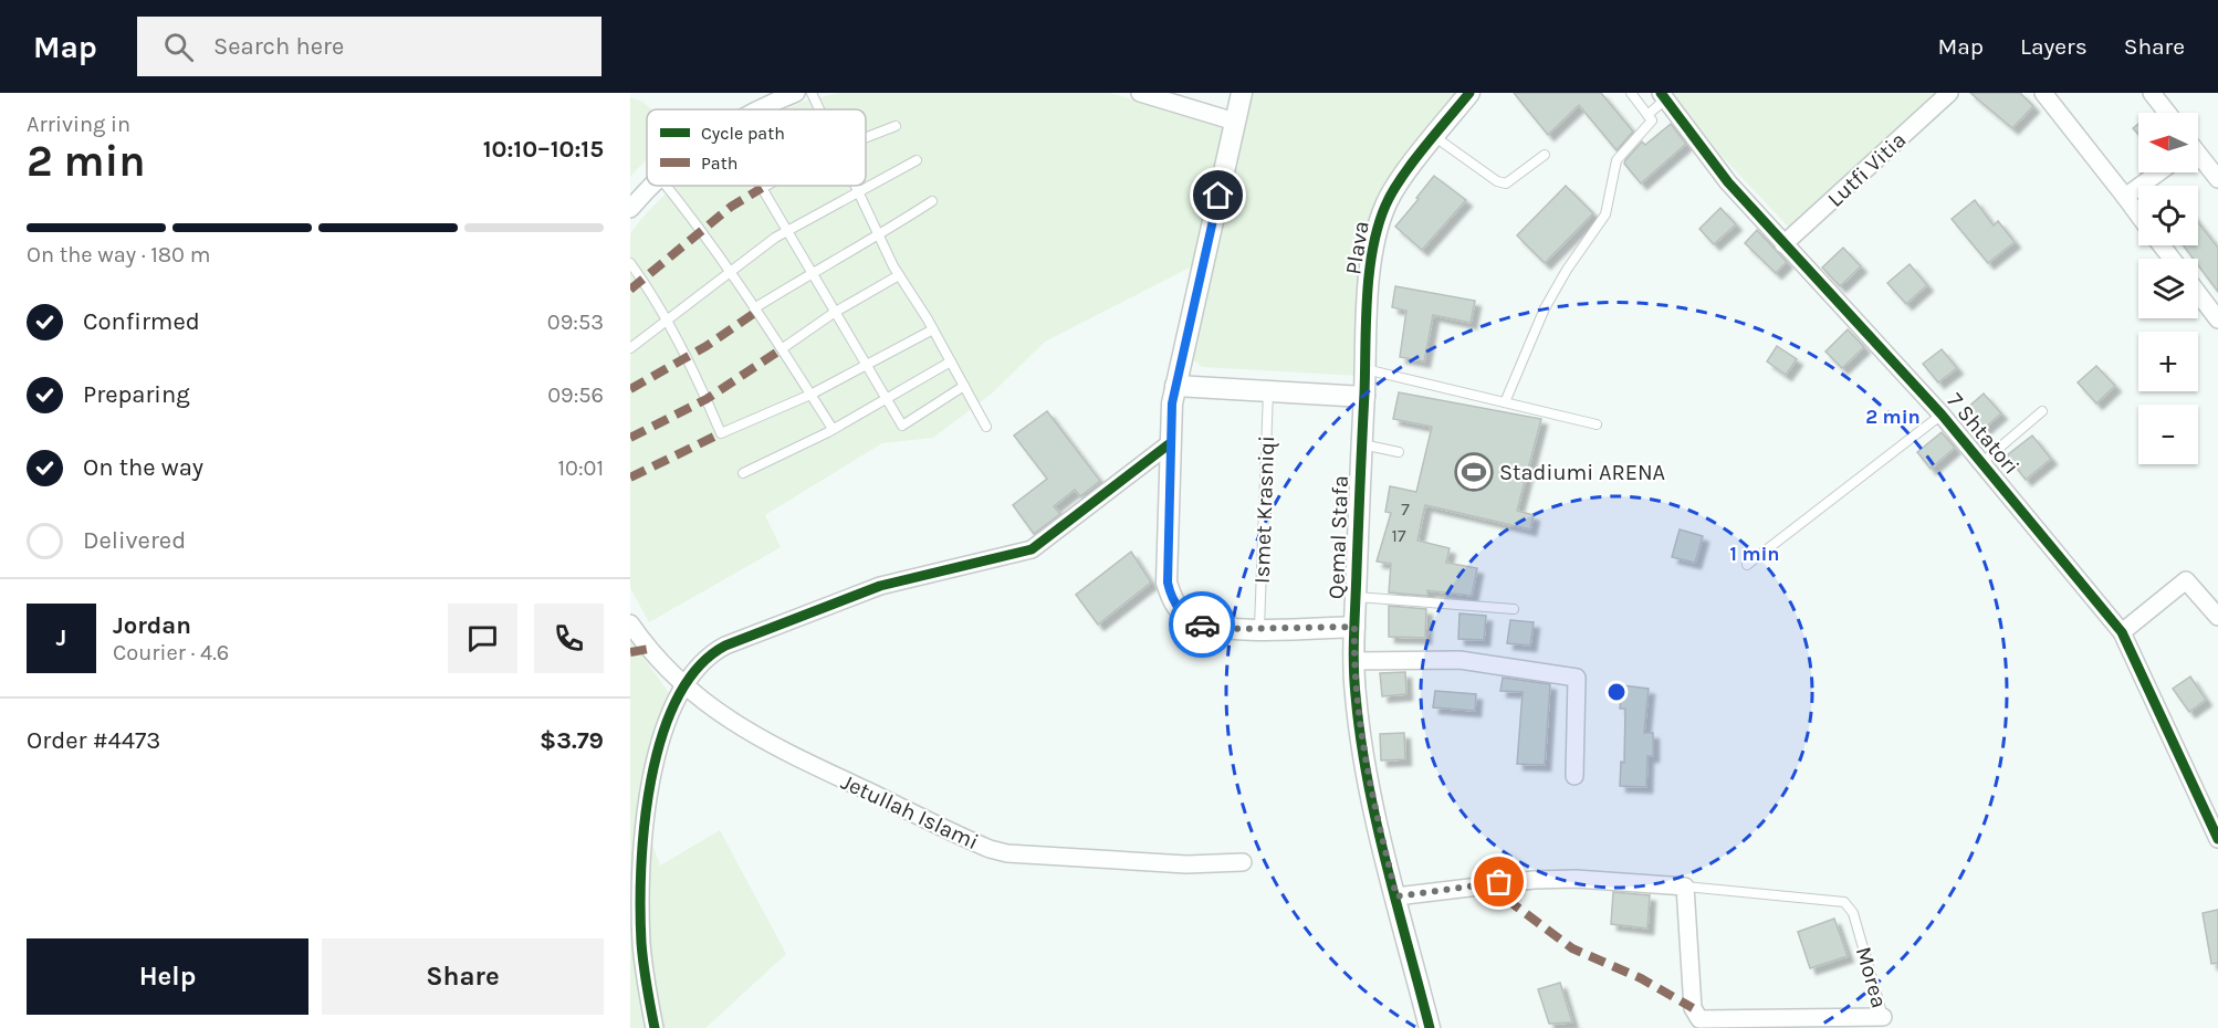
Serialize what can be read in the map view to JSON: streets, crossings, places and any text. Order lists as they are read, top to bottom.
{
  "streets": {
    "street": [
      "Lutfi Vitia",
      "Plava",
      "7 Shtatori",
      "Qemal Stafa",
      "Jetullah Islami",
      "Morea"
    ],
    "lane": ["Ismet Krasniqi"]
  },
  "crossings": [
    ["Lutfi Vitia", "7 Shtatori"],
    ["Plava", "Qemal Stafa"],
    ["Qemal Stafa", "Morea"]
  ],
  "places": {
    "sports": ["Stadiumi ARENA"]
  },
  "house_numbers": ["7", "17"],
  "legend": ["Cycle path", "Path"],
  "north": "left",
  "page": {
    "header": "Map",
    "search": "Search here",
    "nav": ["Map", "Layers", "Share"],
    "heading": ["2 min", "Arriving in", "10:10–10:15"],
    "panel": [
      "Jordan",
      "Courier · 4.6",
      "Order #4473",
      "$3.79"
    ],
    "map_buttons": ["+", "−"],
    "bar": "On the way · 180 m",
    "list": [
      ["Confirmed", "09:53"],
      ["Preparing", "09:56"],
      ["On the way", "10:01"],
      "Delivered"
    ],
    "round": "J",
    "buttons": ["Help", "Share"]
  },
  "rings": ["2 min", "1 min"]
}
